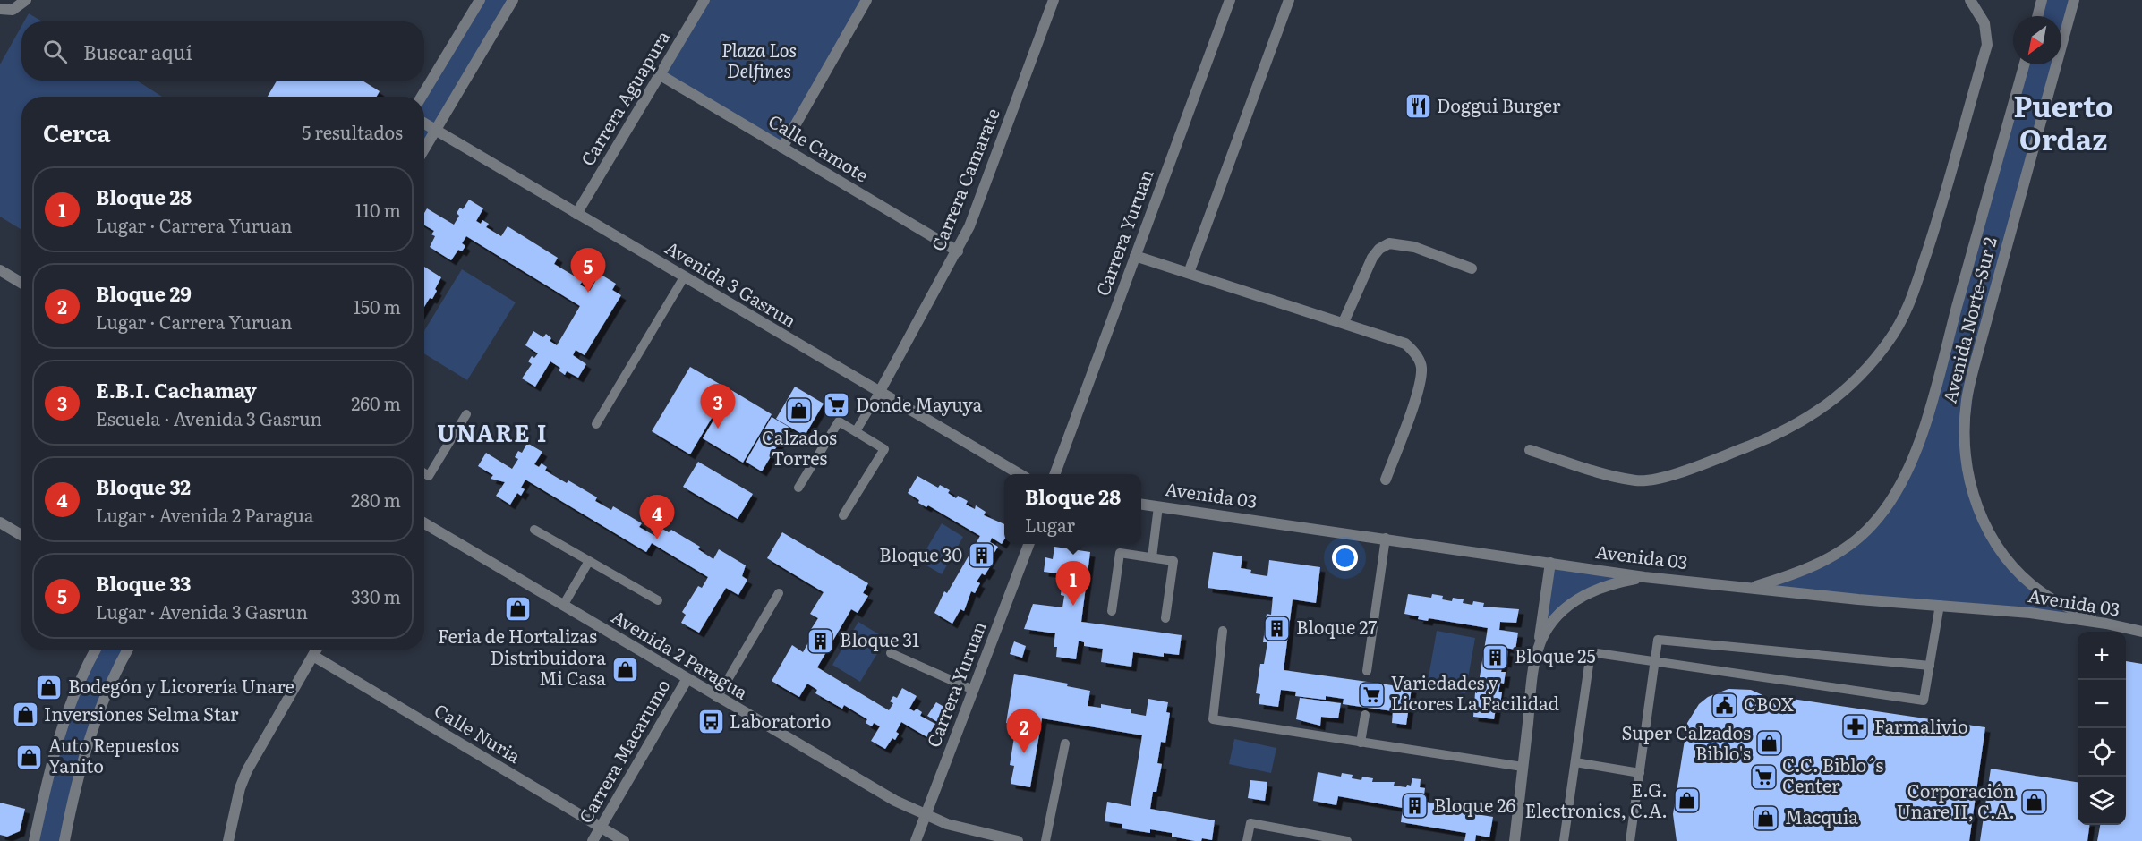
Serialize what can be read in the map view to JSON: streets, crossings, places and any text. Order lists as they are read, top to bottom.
{
  "streets": {
    "street": [
      "Carrera Aguapura",
      "Calle Camote",
      "Carrera Camarate",
      "Carrera Yuruan",
      "Avenida 3 Gasrun",
      "Avenida Norte-Sur 2",
      "Avenida 03",
      "Avenida 2 Paragua",
      "Calle Nuria",
      "Carrera Macarumo"
    ]
  },
  "crossings": [
    ["Carrera Aguapura", "Calle Camote"],
    ["Carrera Aguapura", "Avenida 3 Gasrun"],
    ["Calle Camote", "Carrera Camarate"],
    ["Carrera Camarate", "Avenida 3 Gasrun"],
    ["Carrera Yuruan", "Avenida 2 Paragua"],
    ["Avenida Norte-Sur 2", "Avenida 03"],
    ["Avenida 2 Paragua", "Carrera Macarumo"],
    ["Calle Nuria", "Carrera Macarumo"]
  ],
  "districts": ["Puerto Ordaz", "UNARE I"],
  "parks": ["Plaza Los Delfines"],
  "places": {
    "restaurant": ["Doggui Burger"],
    "supermarket": ["Donde Mayuya", "Variedades y Licores La Facilidad", "C.C. Biblo´s Center"],
    "shop": [
      "Calzados Torres",
      "Feria de Hortalizas",
      "Distribuidora Mi Casa",
      "Bodegón y Licorería Unare",
      "Inversiones Selma Star",
      "Super Calzados Biblo's",
      "Auto Repuestos Yanito",
      "E.G. Electronics, C.A.",
      "Corporación Unare II, C.A.",
      "Macquia"
    ],
    "building": [
      "Bloque 30",
      "Bloque 27",
      "Bloque 31",
      "Bloque 25",
      "Bloque 26"
    ],
    "public building": ["CBOX"],
    "bus stop": ["Laboratorio"],
    "pharmacy": ["Farmalivio"]
  },
  "north": "bottom left",
  "page": {
    "search": "Buscar aquí",
    "heading": ["Cerca", "5 resultados"],
    "list": [
      {
        "mark": "1",
        "name": "Bloque 28",
        "note": "Lugar · Carrera Yuruan",
        "value": "110 m"
      },
      {
        "mark": "2",
        "name": "Bloque 29",
        "note": "Lugar · Carrera Yuruan",
        "value": "150 m"
      },
      {
        "mark": "3",
        "name": "E.B.I. Cachamay",
        "note": "Escuela · Avenida 3 Gasrun",
        "value": "260 m"
      },
      {
        "mark": "4",
        "name": "Bloque 32",
        "note": "Lugar · Avenida 2 Paragua",
        "value": "280 m"
      },
      {
        "mark": "5",
        "name": "Bloque 33",
        "note": "Lugar · Avenida 3 Gasrun",
        "value": "330 m"
      }
    ],
    "pins": [
      "5",
      "3",
      "4",
      "1",
      "2"
    ],
    "popup": ["Bloque 28", "Lugar"],
    "map_buttons": ["+", "−"]
  }
}
